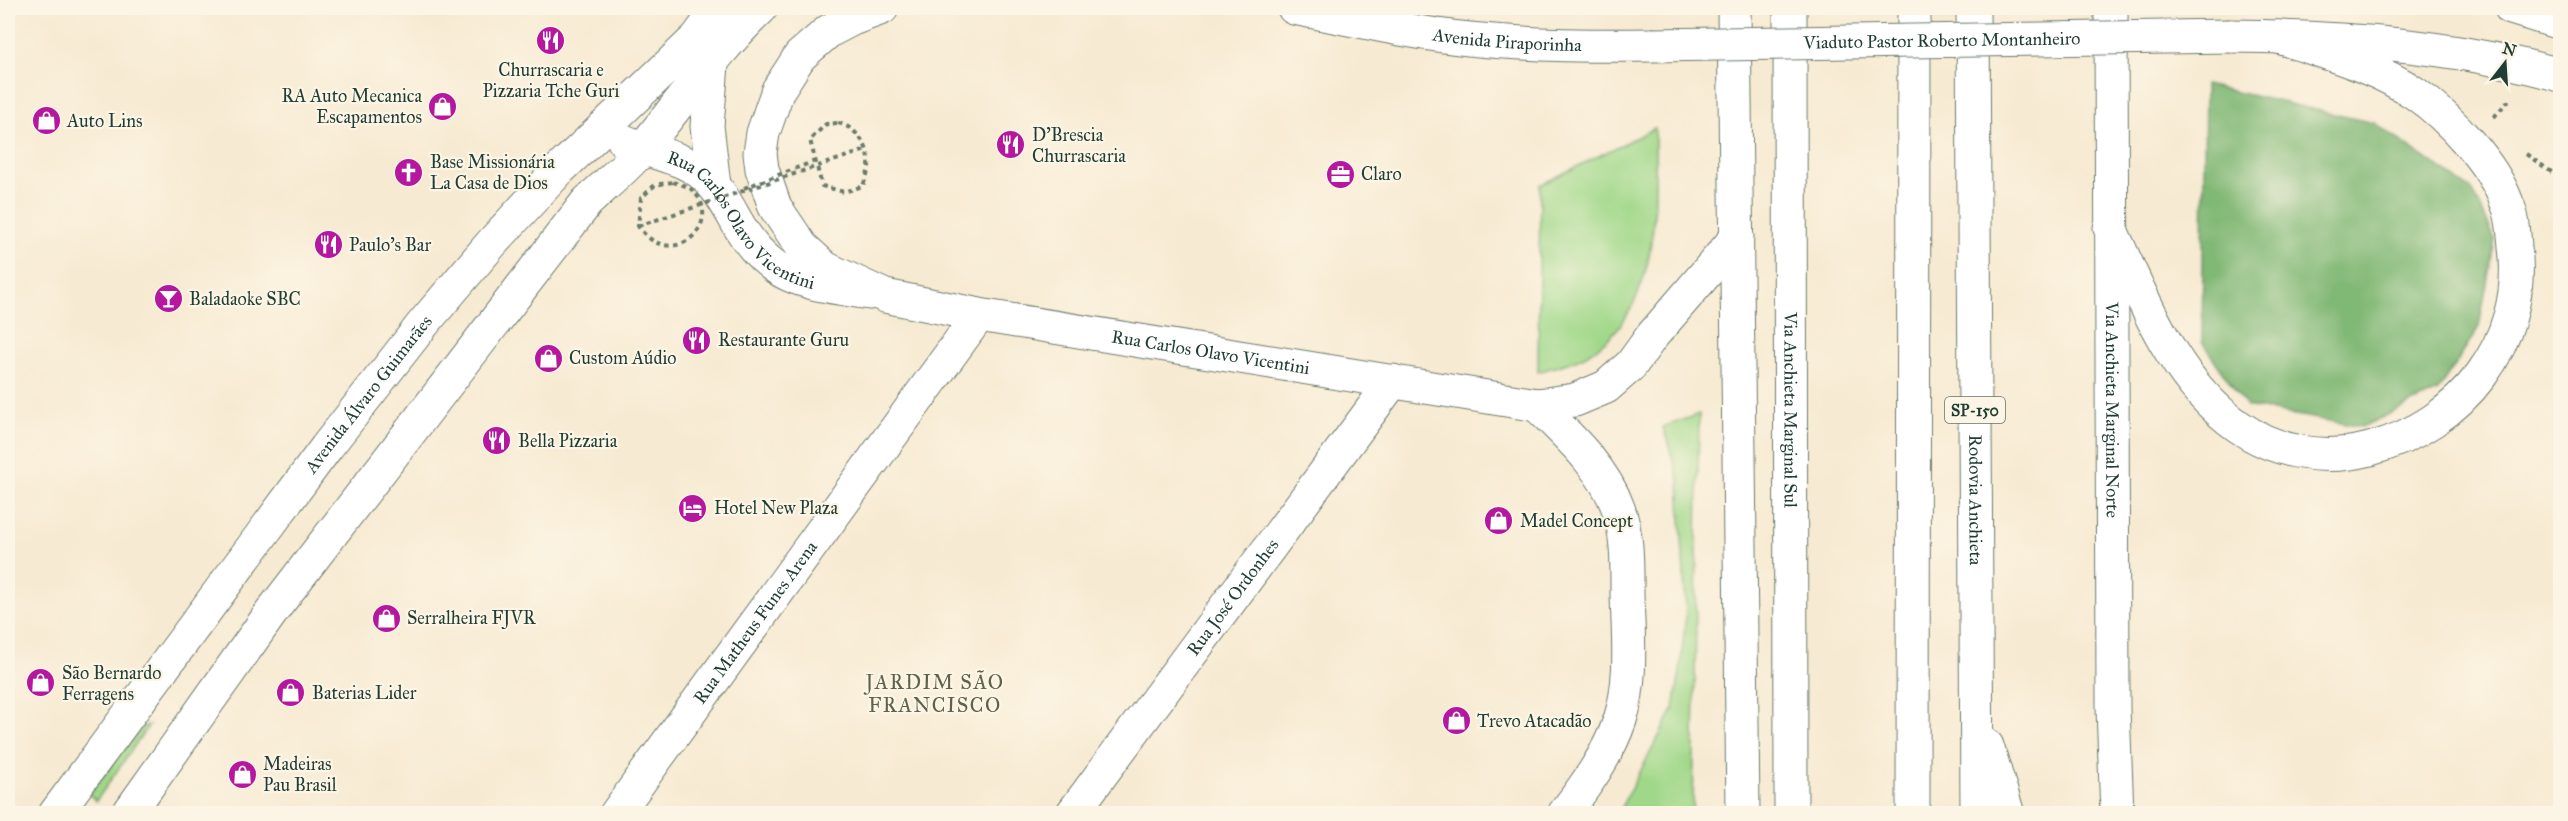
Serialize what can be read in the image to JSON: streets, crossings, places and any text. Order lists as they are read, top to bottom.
{
  "streets": {
    "main road": [
      "Avenida Piraporinha",
      "Viaduto Pastor Roberto Montanheiro",
      "Rua Carlos Olavo Vicentini",
      "Avenida Álvaro Guimarães",
      "Via Anchieta Marginal Sul",
      "SP-150",
      "Via Anchieta Marginal Norte",
      "Rodovia Anchieta",
      "Rua José Ordonhes",
      "Rua Matheus Funes Arena"
    ]
  },
  "crossings": [
    ["Avenida Piraporinha", "Viaduto Pastor Roberto Montanheiro"],
    ["Rua Carlos Olavo Vicentini", "Avenida Álvaro Guimarães"],
    ["Rua Carlos Olavo Vicentini", "Rua José Ordonhes"],
    ["Rua Carlos Olavo Vicentini", "Rua Matheus Funes Arena"]
  ],
  "districts": ["JARDIM SÃO FRANCISCO"],
  "places": {
    "restaurant": [
      "Churrascaria e Pizzaria Tche Guri",
      "D’Brescia Churrascaria",
      "Paulo's Bar",
      "Restaurante Guru",
      "Bella Pizzaria"
    ],
    "shop": [
      "RA Auto Mecanica Escapamentos",
      "Auto Lins",
      "Custom Aúdio",
      "Madel Concept",
      "Serralheira FJVR",
      "São Bernardo Ferragens",
      "Baterias Lider",
      "Trevo Atacadão",
      "Madeiras Pau Brasil"
    ],
    "church": ["Base Missionária La Casa de Dios"],
    "office": ["Claro"],
    "bar": ["Baladaoke SBC"],
    "hotel": ["Hotel New Plaza"]
  },
  "north": "top"
}
